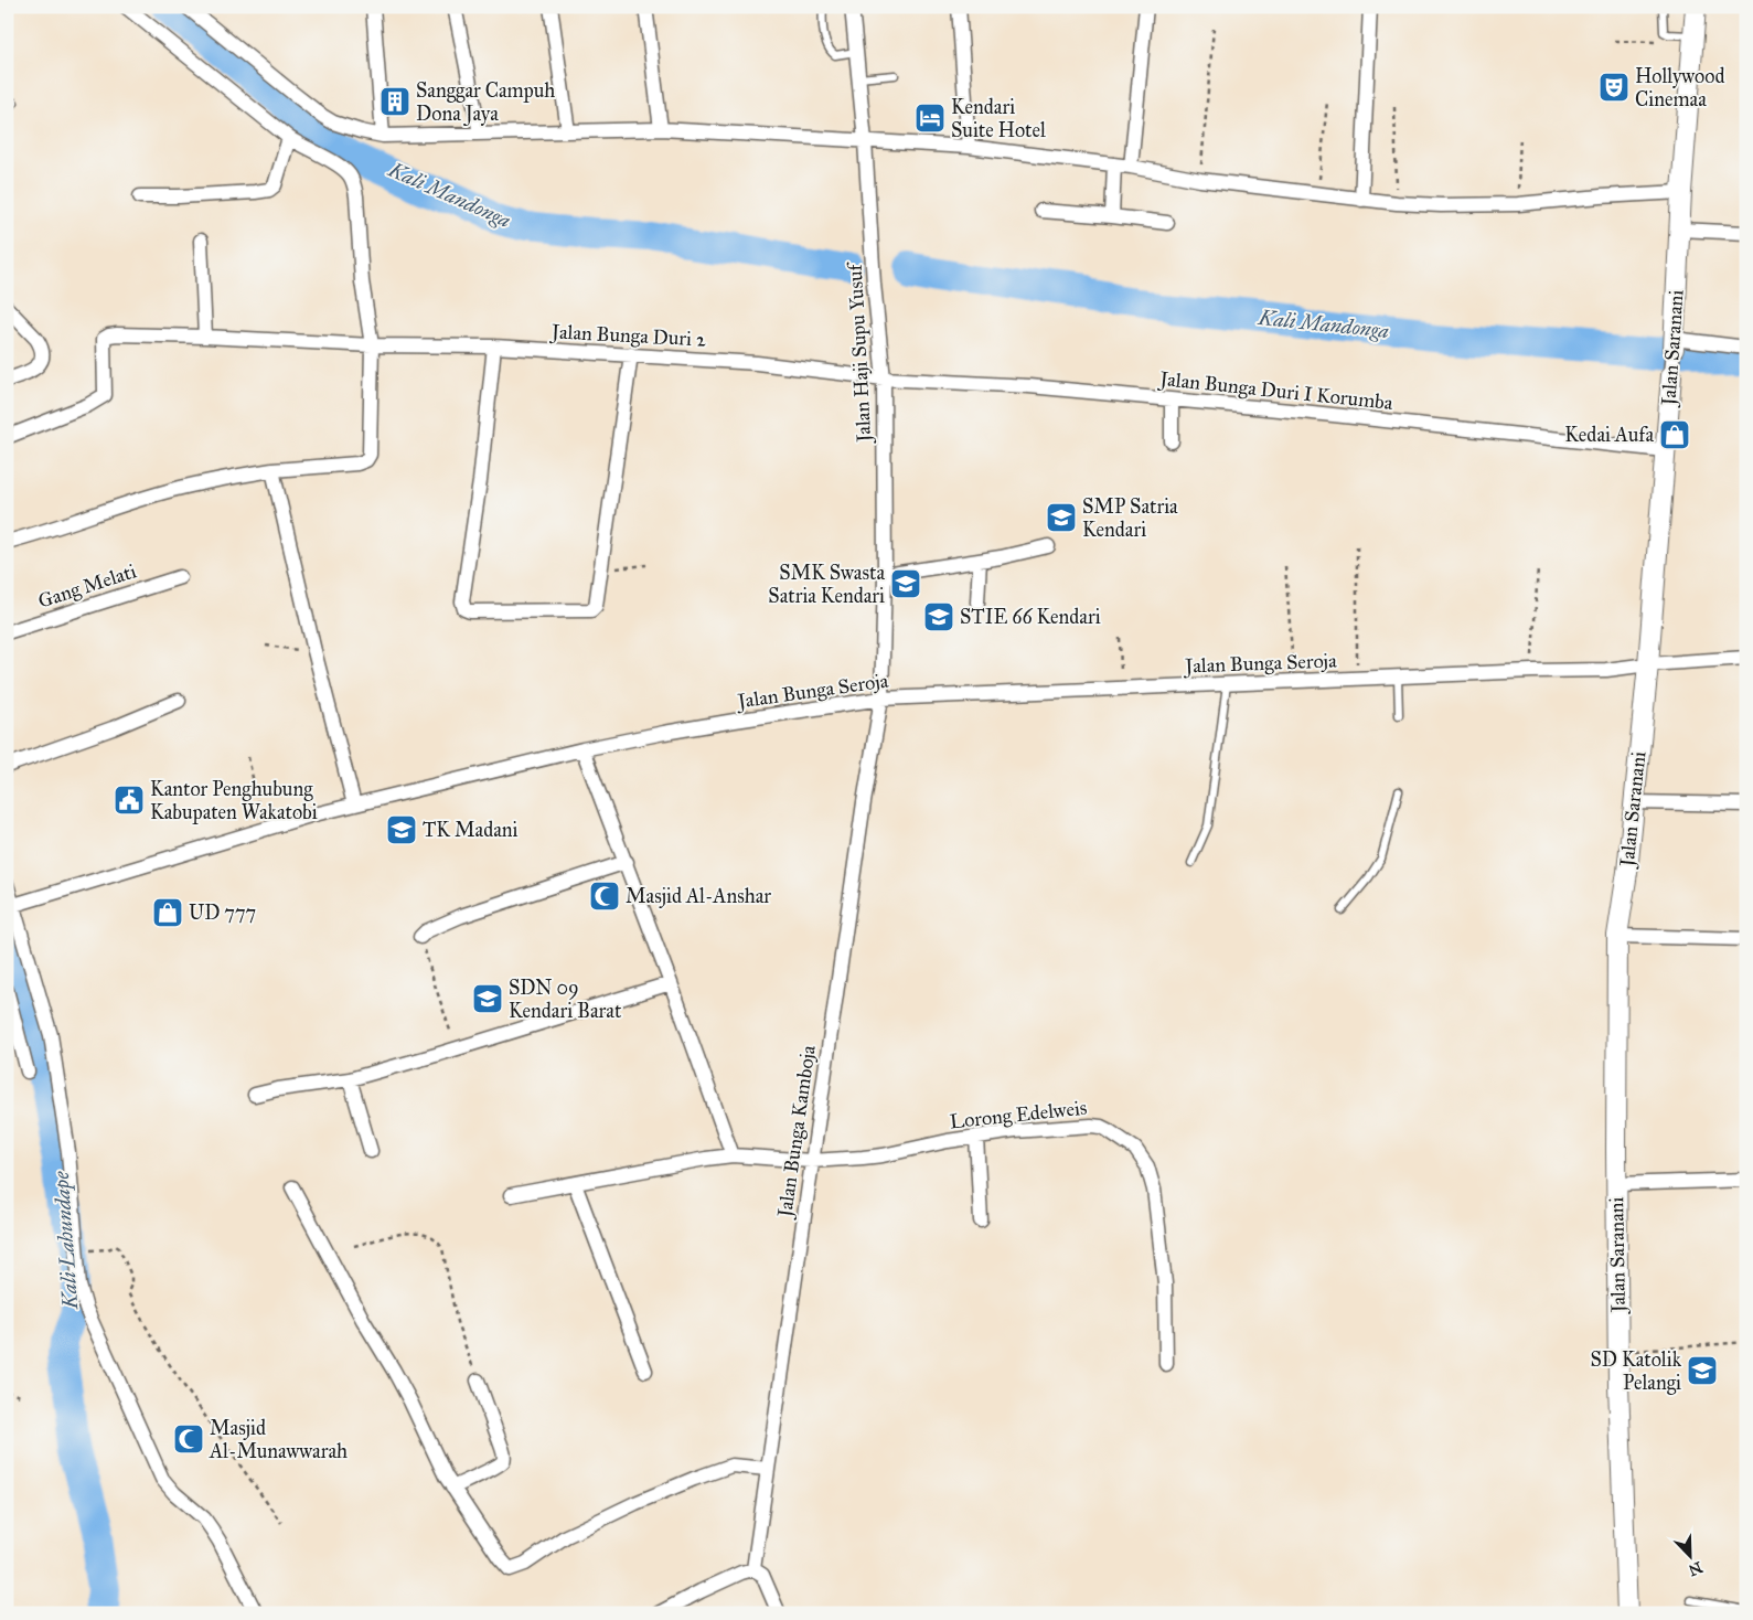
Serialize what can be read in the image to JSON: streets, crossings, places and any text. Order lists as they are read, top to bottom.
{
  "streets": {
    "street": [
      "Jalan Bunga Duri 2",
      "Jalan Saranani",
      "Jalan Haji Supu Yusuf",
      "Jalan Bunga Duri I Korumba",
      "Gang Melati",
      "Jalan Bunga Seroja",
      "Lorong Edelweis",
      "Jalan Bunga Kamboja"
    ]
  },
  "crossings": [
    ["Jalan Bunga Duri 2", "Jalan Haji Supu Yusuf"],
    ["Jalan Bunga Duri 2", "Jalan Bunga Duri I Korumba"],
    ["Jalan Saranani", "Jalan Bunga Duri I Korumba"],
    ["Jalan Saranani", "Jalan Bunga Seroja"],
    ["Jalan Haji Supu Yusuf", "Jalan Bunga Duri I Korumba"],
    ["Jalan Haji Supu Yusuf", "Jalan Bunga Seroja"],
    ["Jalan Haji Supu Yusuf", "Jalan Bunga Kamboja"],
    ["Jalan Bunga Seroja", "Jalan Bunga Kamboja"],
    ["Lorong Edelweis", "Jalan Bunga Kamboja"]
  ],
  "water": ["Kali Mandonga", "Kali Lahundape"],
  "places": {
    "theatre": ["Hollywood Cinemaa"],
    "building": ["Sanggar Campuh Dona Jaya"],
    "hotel": ["Kendari Suite Hotel"],
    "shop": ["Kedai Aufa", "UD 777"],
    "school or university": [
      "SMP Satria Kendari",
      "SMK Swasta Satria Kendari",
      "STIE 66 Kendari",
      "TK Madani",
      "SDN 09 Kendari Barat",
      "SD Katolik Pelangi"
    ],
    "public building": ["Kantor Penghubung Kabupaten Wakatobi"],
    "mosque": ["Masjid Al-Anshar", "Masjid Al-Munawwarah"]
  },
  "north": "bottom right"
}
